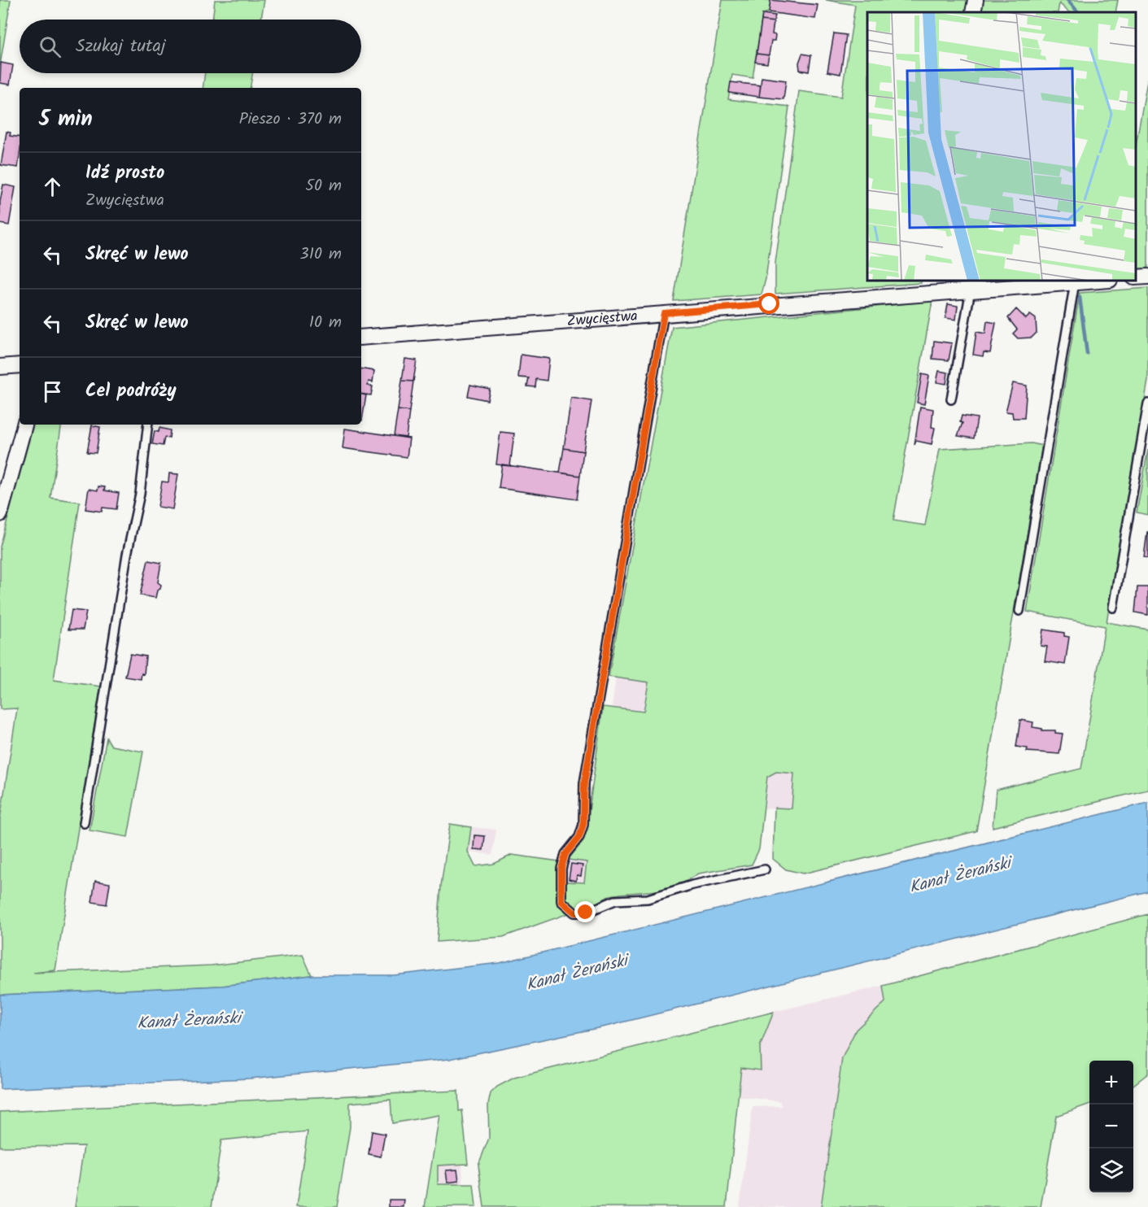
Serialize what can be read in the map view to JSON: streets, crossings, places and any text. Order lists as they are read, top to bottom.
{
  "streets": {
    "street": ["Zwycięstwa"]
  },
  "water": ["Kanał Żerański"],
  "page": {
    "search": "Szukaj tutaj",
    "heading": ["5 min", "Pieszo · 370 m"],
    "list": [
      ["Idź prosto", "Zwycięstwa", "50 m"],
      ["Skręć w lewo", "310 m"],
      ["Skręć w lewo", "10 m"],
      "Cel podróży"
    ],
    "map_buttons": ["+", "−"]
  }
}
